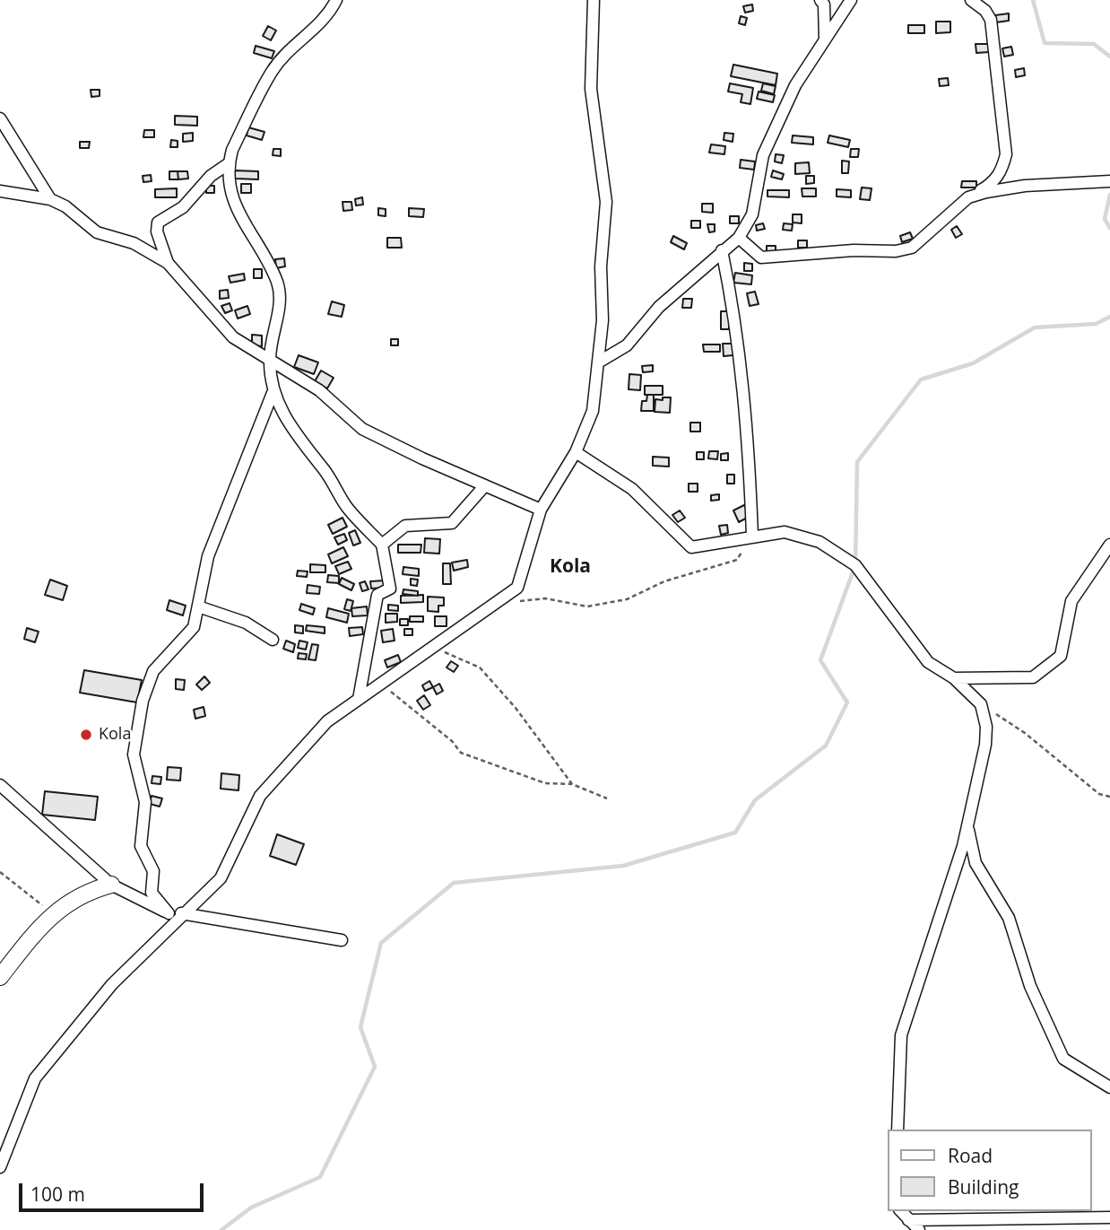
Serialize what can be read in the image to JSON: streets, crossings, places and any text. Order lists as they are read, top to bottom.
{
  "districts": ["Kola"],
  "places": ["Kola"],
  "legend": ["Road", "Building"],
  "scale_bar": "100 m"
}
